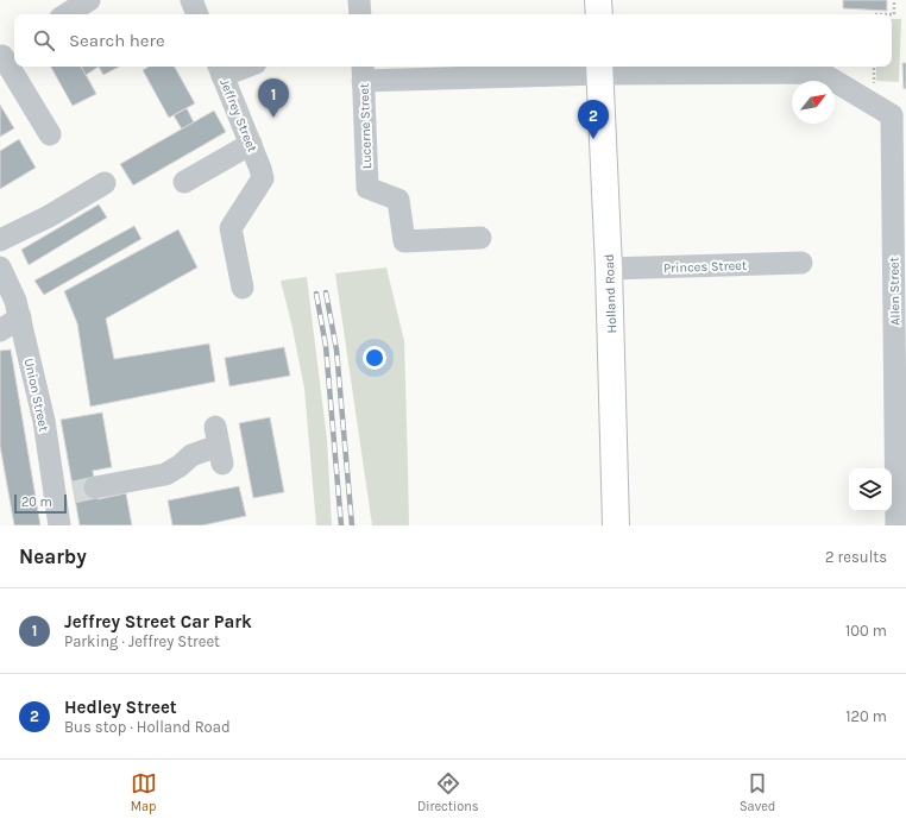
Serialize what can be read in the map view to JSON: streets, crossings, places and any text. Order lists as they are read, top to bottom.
{
  "streets": {
    "main road": ["Holland Road"],
    "street": [
      "Jeffrey Street",
      "Lucerne Street",
      "Princes Street",
      "Allen Street",
      "Union Street"
    ]
  },
  "crossings": [
    ["Princes Street", "Holland Road"]
  ],
  "scale_bar": "20 m",
  "north": "top right",
  "page": {
    "search": "Search here",
    "pins": ["1", "2"],
    "scale": "20 m",
    "heading": ["Nearby", "2 results"],
    "list": [
      {
        "mark": "1",
        "name": "Jeffrey Street Car Park",
        "note": "Parking · Jeffrey Street",
        "value": "100 m"
      },
      {
        "mark": "2",
        "name": "Hedley Street",
        "note": "Bus stop · Holland Road",
        "value": "120 m"
      }
    ],
    "nav": ["Map", "Directions", "Saved"]
  }
}
